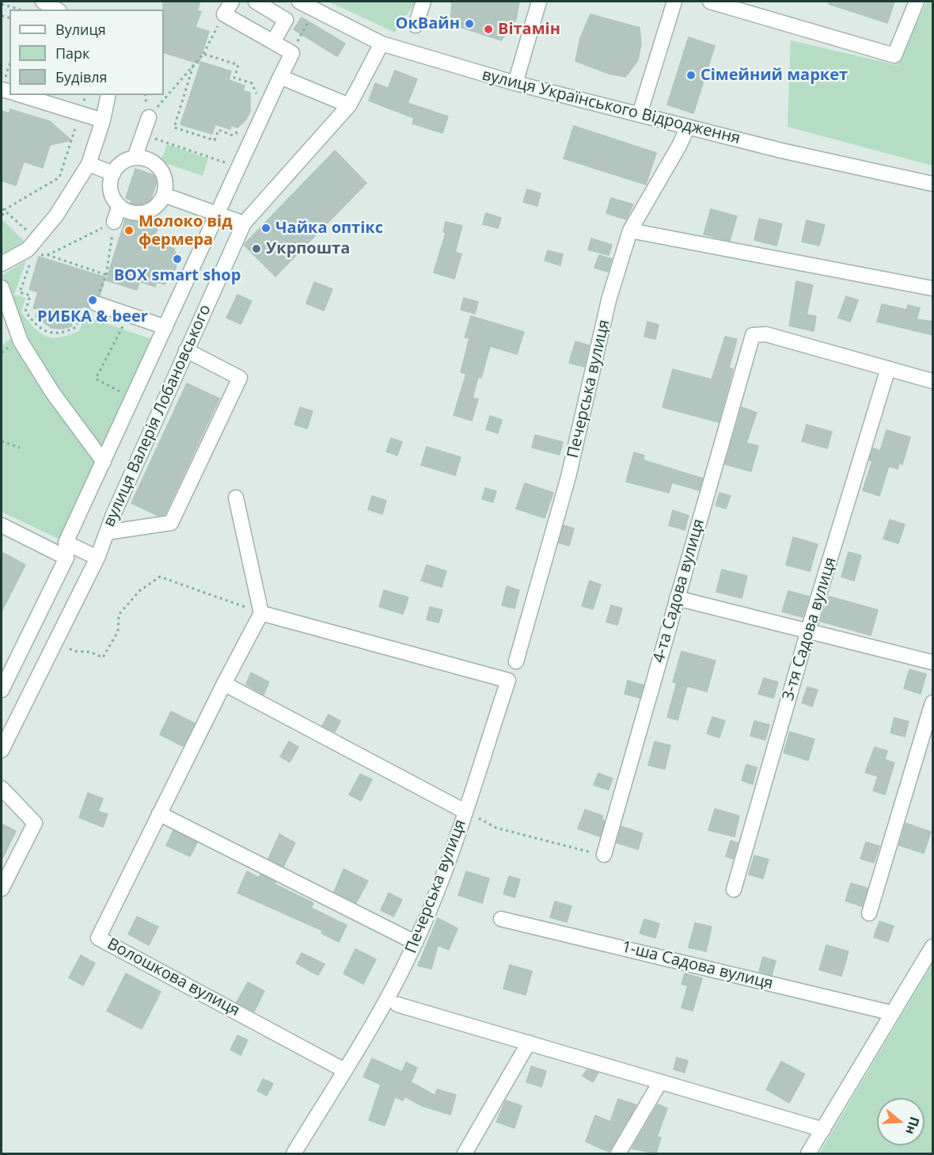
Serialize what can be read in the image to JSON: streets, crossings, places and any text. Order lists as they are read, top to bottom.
{
  "streets": {
    "street": [
      "вулиця Українського Відродження",
      "Печерська вулиця",
      "вулиця Валерія Лобановського",
      "4-та Садова вулиця",
      "3-тя Садова вулиця",
      "1-ша Садова вулиця",
      "Волошкова вулиця"
    ]
  },
  "crossings": [
    ["вулиця Українського Відродження", "Печерська вулиця"],
    ["вулиця Українського Відродження", "вулиця Валерія Лобановського"],
    ["Печерська вулиця", "Волошкова вулиця"],
    ["4-та Садова вулиця", "3-тя Садова вулиця"]
  ],
  "places": [
    "ОкВайн",
    "Вітамін",
    "Сімейний маркет",
    "Чайка оптікс",
    "Молоко від фермера",
    "Укрпошта",
    "BOX smart shop",
    "РИБКА & beer"
  ],
  "legend": ["Вулиця", "Парк", "Будівля"],
  "north": "right"
}
